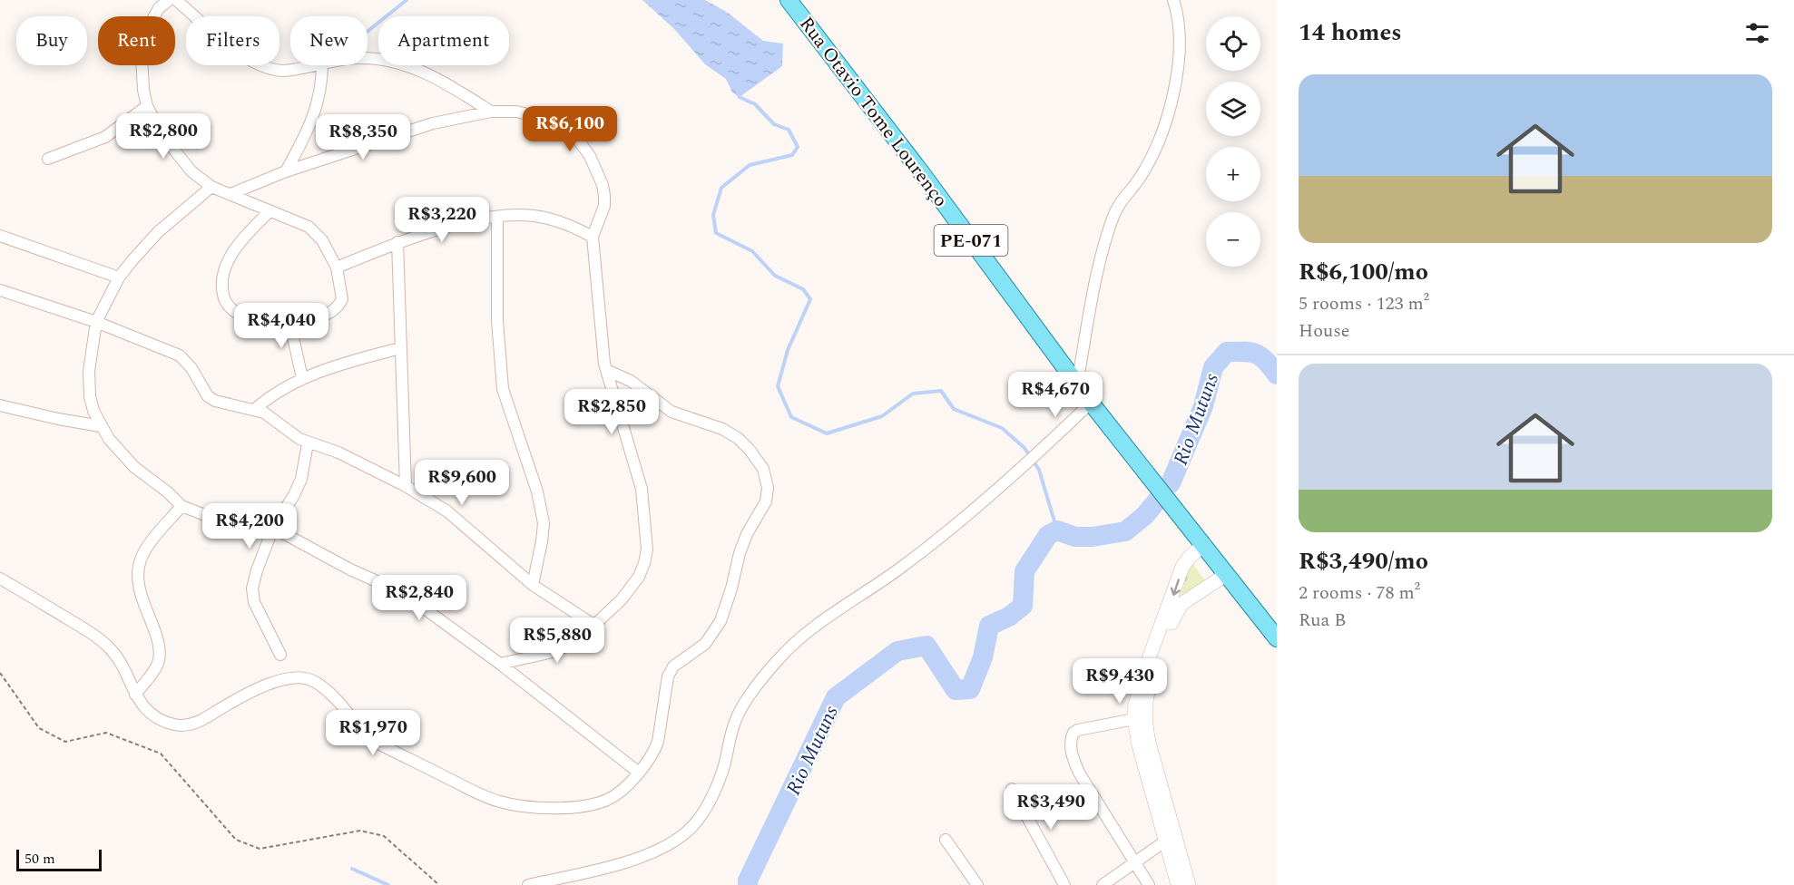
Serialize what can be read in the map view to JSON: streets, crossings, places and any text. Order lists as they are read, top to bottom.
{
  "streets": {
    "main road": ["Rua Otavio Tome Lourenço", "PE-071"]
  },
  "water": ["Rio Mutuns"],
  "scale_bar": "50 m",
  "page": {
    "heading": "14 homes",
    "map_buttons": ["+", "−"],
    "chip": [
      "Buy",
      "Rent",
      "Filters",
      "New",
      "Apartment"
    ],
    "list": [
      {
        "name": "R$6,100/mo",
        "note": "5 rooms · 123 m² · House"
      },
      {
        "name": "R$3,490/mo",
        "note": "2 rooms · 78 m² · Rua B"
      }
    ],
    "price": [
      "R$6,100",
      "R$2,800",
      "R$8,350",
      "R$3,220",
      "R$4,040",
      "R$4,670",
      "R$2,850",
      "R$9,600",
      "R$4,200",
      "R$2,840",
      "R$5,880",
      "R$9,430",
      "R$1,970",
      "R$3,490"
    ],
    "scale": "50 m"
  }
}
